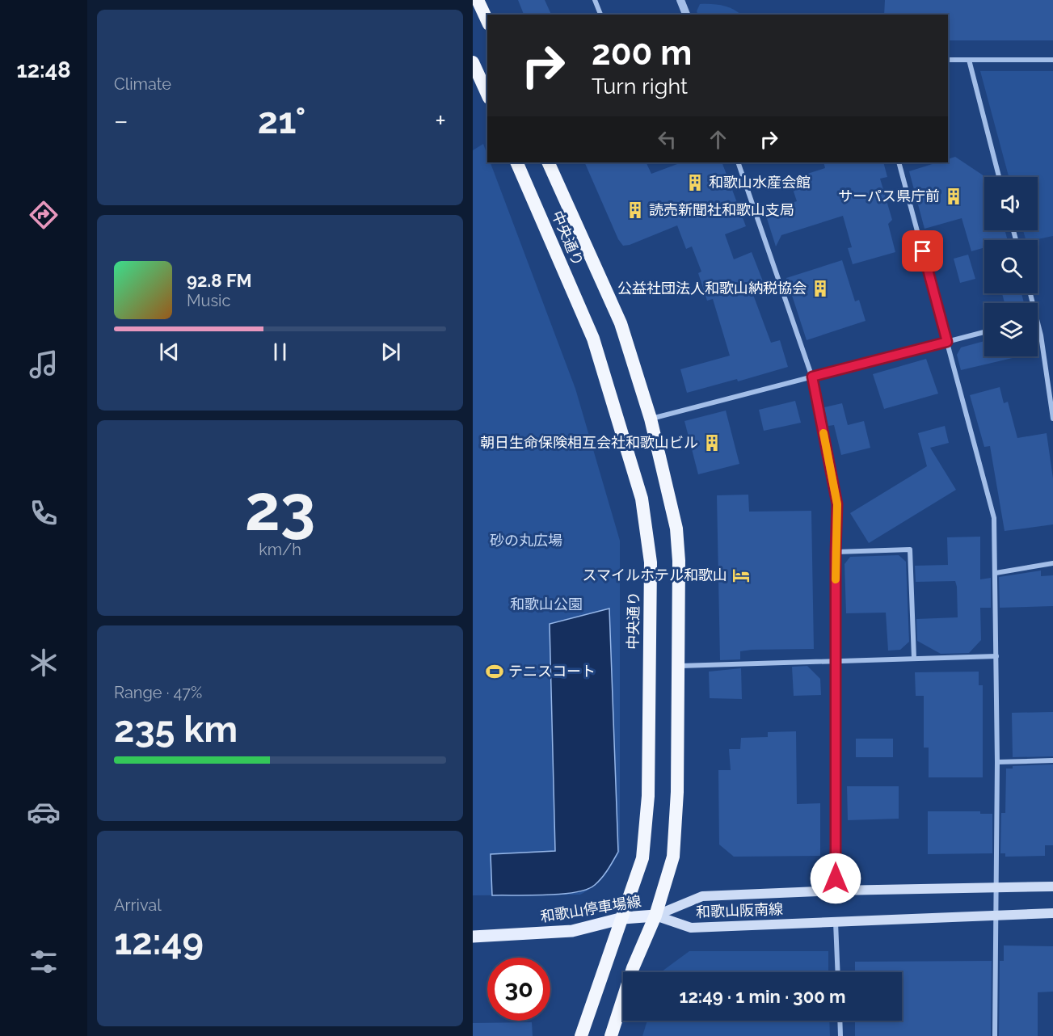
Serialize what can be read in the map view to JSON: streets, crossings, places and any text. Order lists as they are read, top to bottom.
{
  "streets": {
    "highway": ["中央通り"],
    "main road": ["和歌山停車場線", "和歌山阪南線"]
  },
  "crossings": [
    ["中央通り", "和歌山停車場線"],
    ["中央通り", "和歌山阪南線"],
    ["和歌山停車場線", "和歌山阪南線"]
  ],
  "parks": ["砂の丸広場", "和歌山公園"],
  "places": {
    "building": [
      "和歌山水産会館",
      "サーパス県庁前",
      "読売新聞社和歌山支局",
      "公益社団法人和歌山納税協会",
      "朝日生命保険相互会社和歌山ビル"
    ],
    "hotel": ["スマイルホテル和歌山"],
    "sports": ["テニスコート"]
  },
  "page": {
    "tabs": "12:48",
    "tile": [
      "Climate",
      ["23", "km/h"],
      ["Range · 47%", "235 km"],
      ["Arrival", "12:49"]
    ],
    "turn": ["200 m", "Turn right"],
    "heat": ["−", "21°", "+"],
    "song": ["92.8 FM", "Music"],
    "limit": "30",
    "trip": "12:49 · 1 min · 300 m"
  }
}
